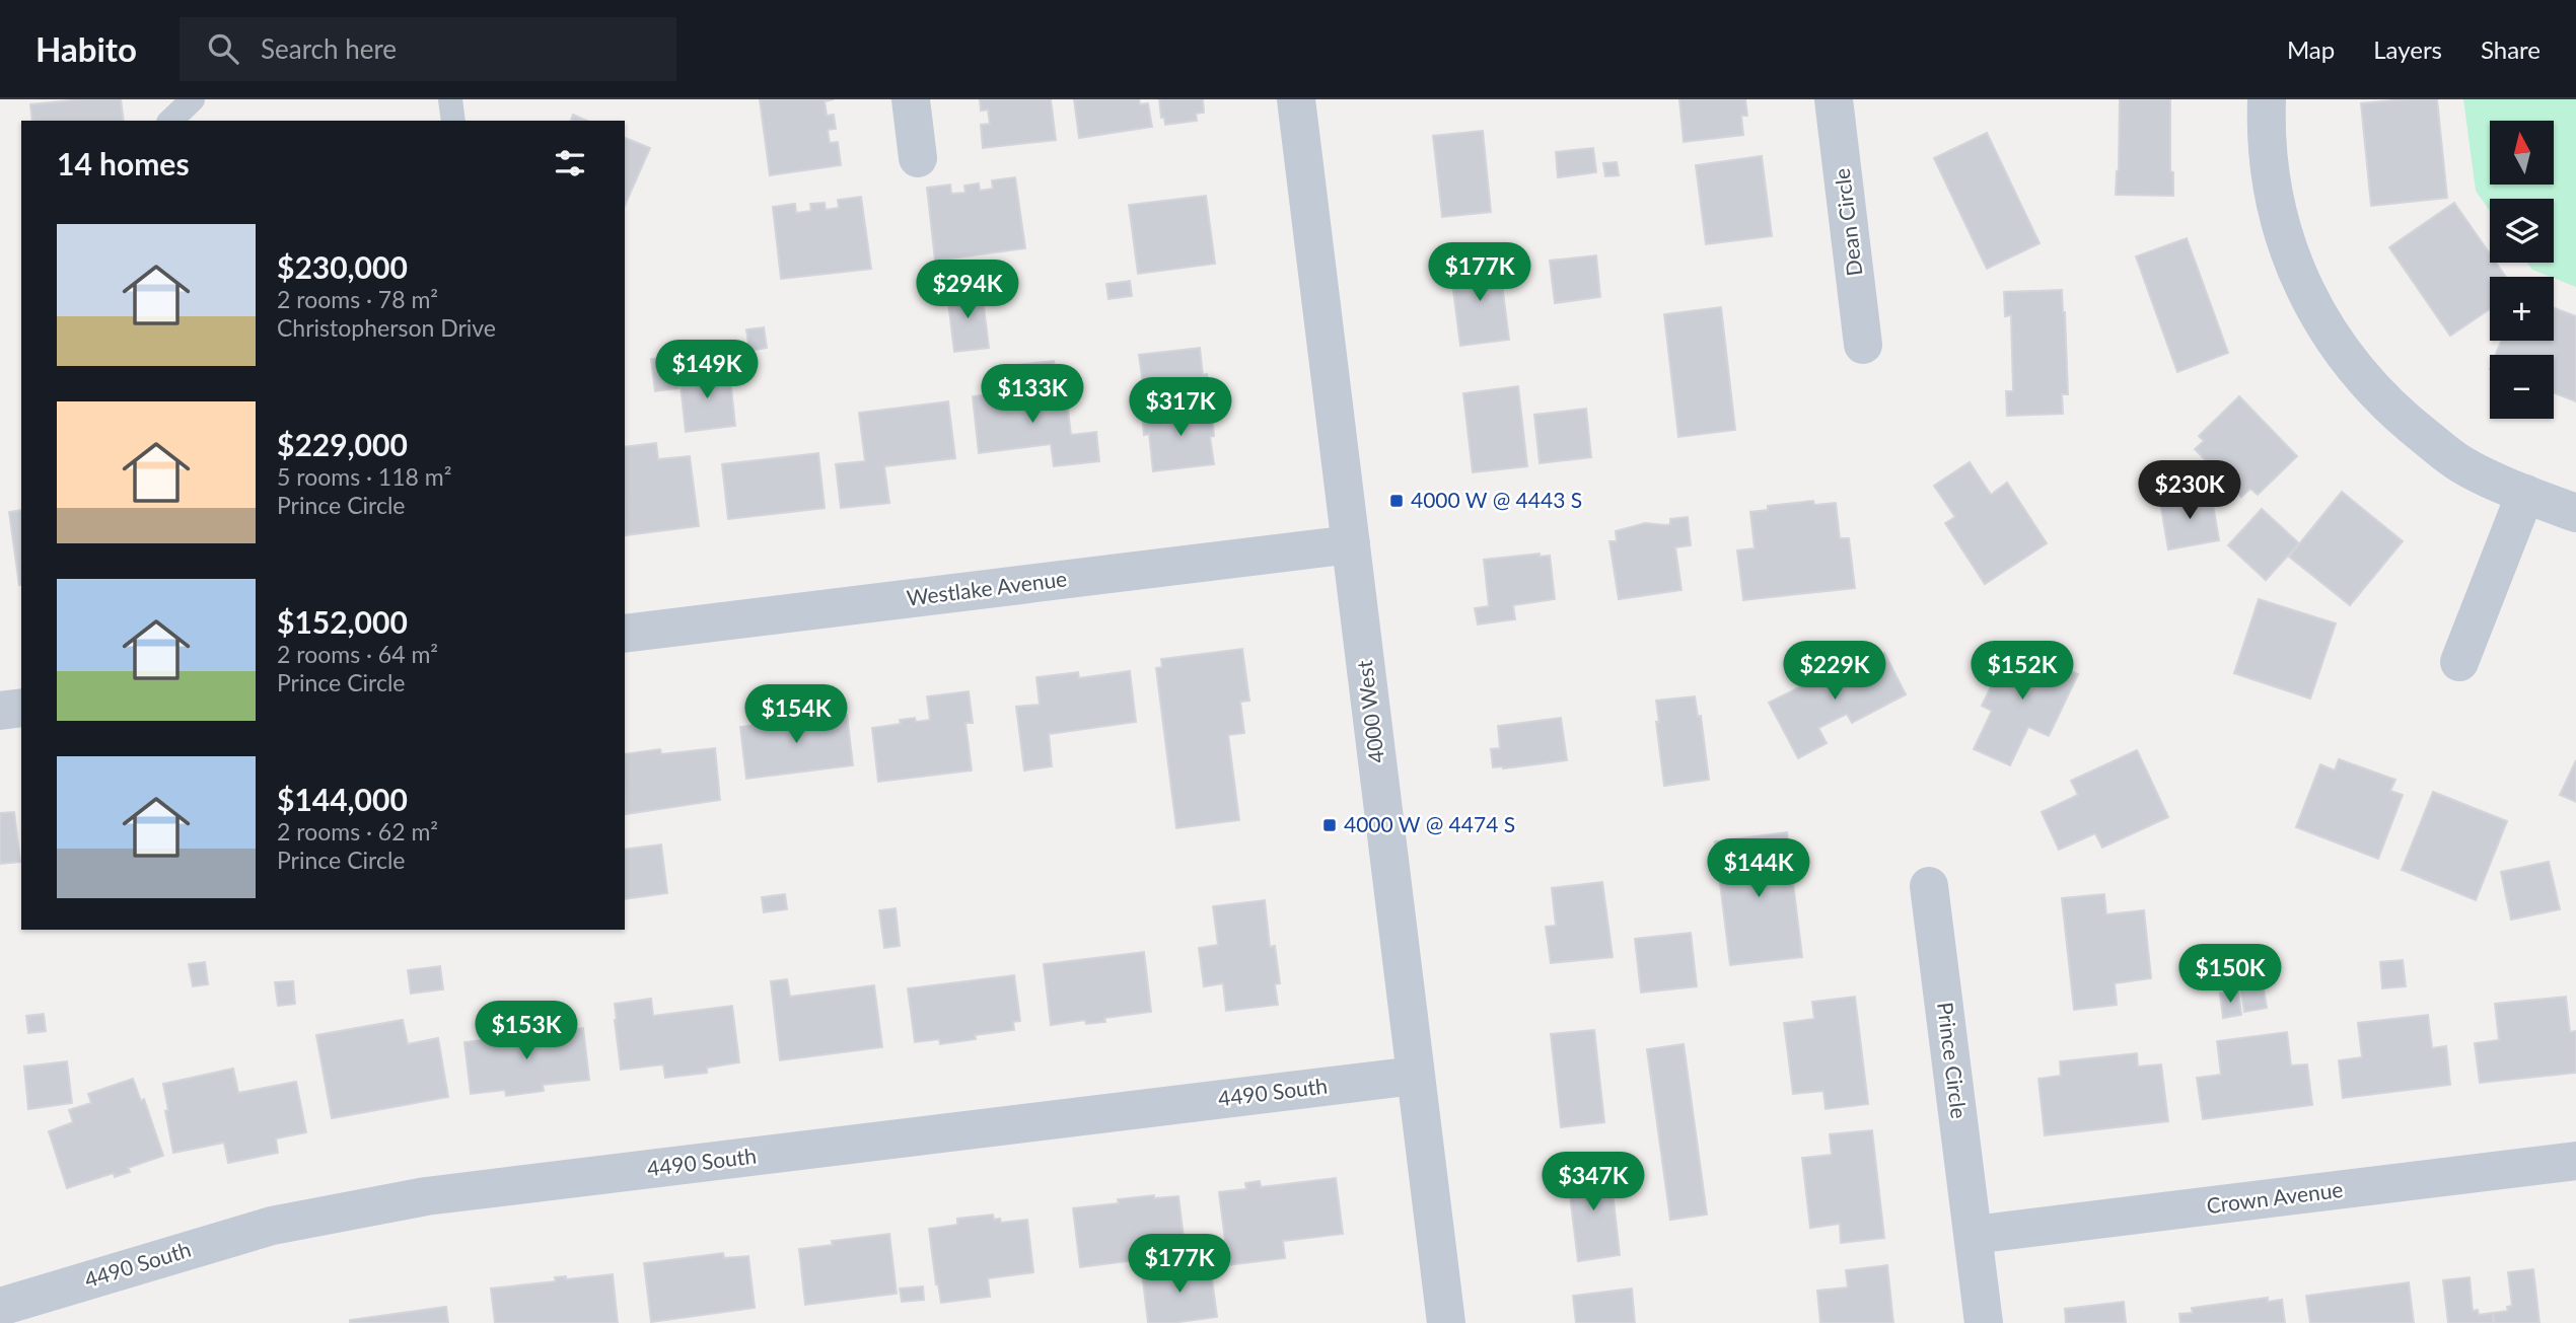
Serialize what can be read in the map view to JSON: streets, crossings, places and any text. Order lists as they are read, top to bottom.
{
  "streets": {
    "street": [
      "Dean Circle",
      "Westlake Avenue",
      "4000 West",
      "Prince Circle",
      "4490 South",
      "Crown Avenue"
    ]
  },
  "crossings": [
    ["Westlake Avenue", "4000 West"],
    ["4000 West", "4490 South"],
    ["Prince Circle", "Crown Avenue"]
  ],
  "places": {
    "transit": ["4000 W @ 4443 S", "4000 W @ 4474 S"]
  },
  "north": "top",
  "page": {
    "header": "Habito",
    "search": "Search here",
    "nav": ["Map", "Layers", "Share"],
    "map_buttons": ["+", "−"],
    "heading": "14 homes",
    "list": [
      {
        "name": "$230,000",
        "note": "2 rooms · 78 m² · Christopherson Drive"
      },
      {
        "name": "$229,000",
        "note": "5 rooms · 118 m² · Prince Circle"
      },
      {
        "name": "$152,000",
        "note": "2 rooms · 64 m² · Prince Circle"
      },
      {
        "name": "$144,000",
        "note": "2 rooms · 62 m² · Prince Circle"
      }
    ],
    "price": [
      "$177K",
      "$294K",
      "$149K",
      "$133K",
      "$317K",
      "$230K",
      "$229K",
      "$152K",
      "$154K",
      "$144K",
      "$150K",
      "$153K",
      "$347K",
      "$177K"
    ]
  }
}
